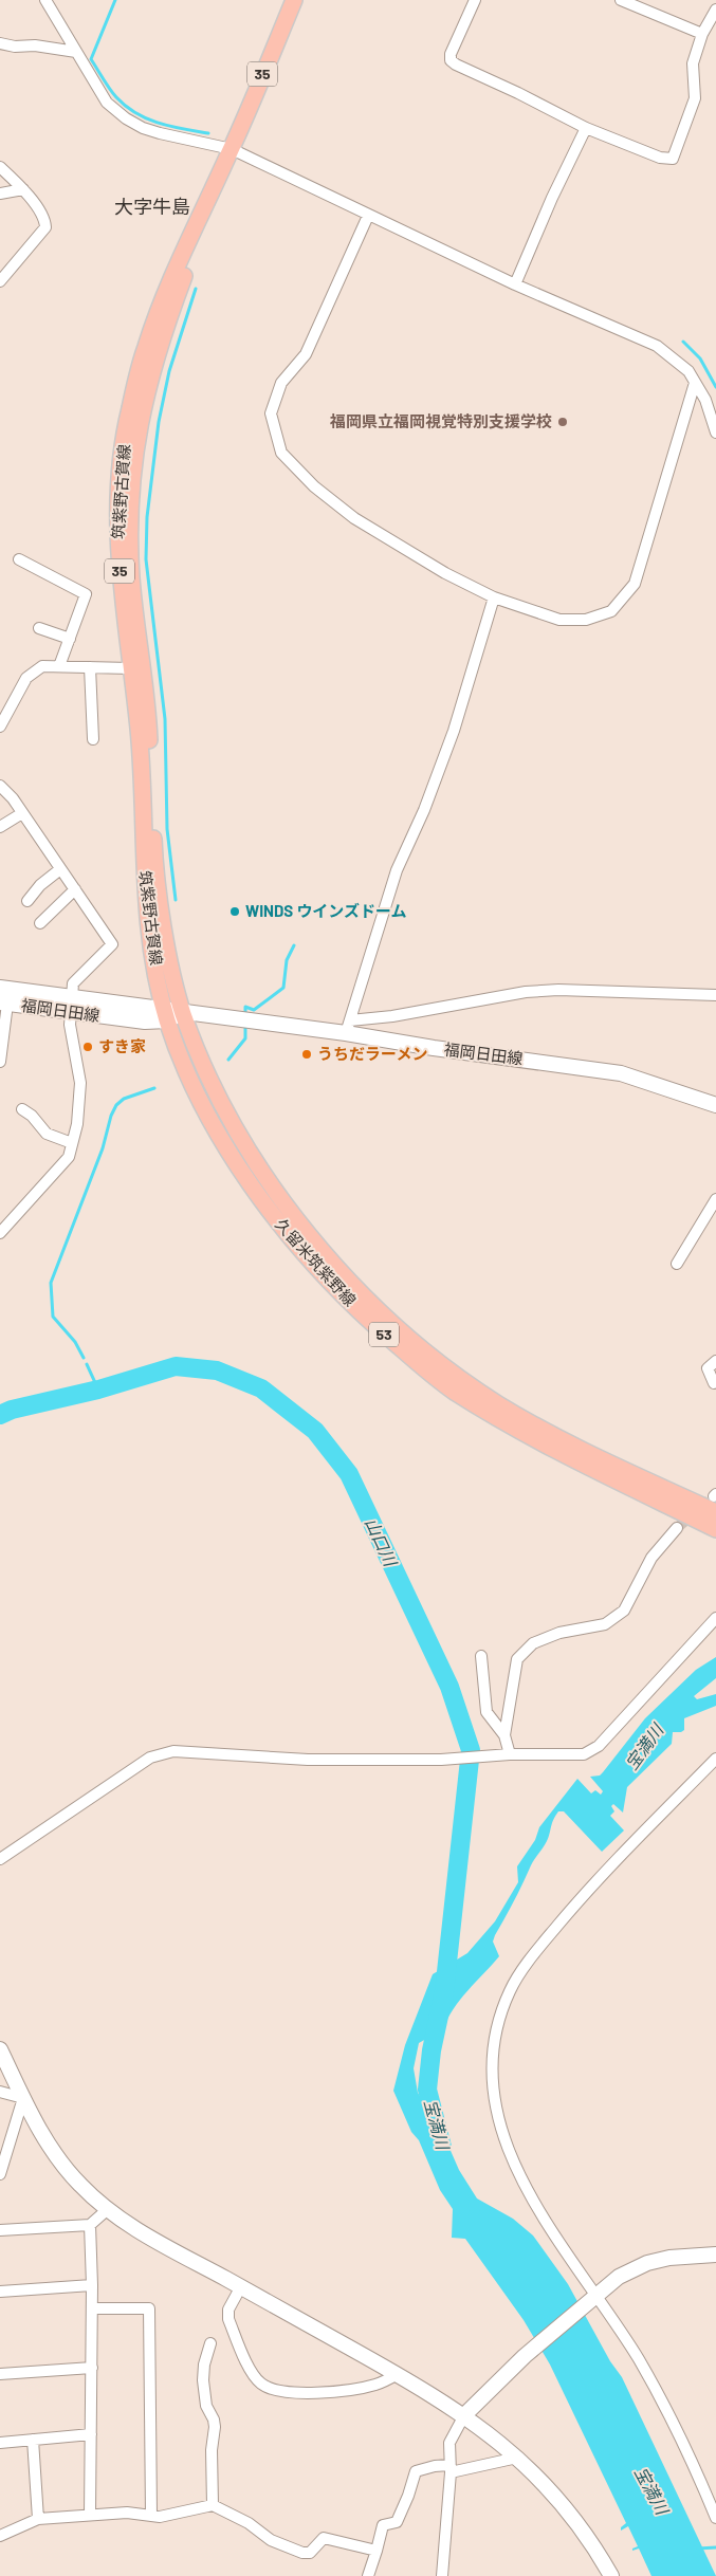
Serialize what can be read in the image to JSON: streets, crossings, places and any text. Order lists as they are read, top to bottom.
{
  "streets": {
    "main road": [
      "35",
      "筑紫野古賀線",
      "久留米筑紫野線",
      "53"
    ],
    "street": ["福岡日田線"]
  },
  "crossings": [
    ["筑紫野古賀線", "福岡日田線"],
    ["筑紫野古賀線", "久留米筑紫野線"],
    ["福岡日田線", "久留米筑紫野線"]
  ],
  "districts": ["大字牛島"],
  "water": ["山口川", "宝満川"],
  "places": [
    "福岡県立福岡視覚特別支援学校",
    "WINDS ウインズドーム",
    "すき家",
    "うちだラーメン"
  ]
}
